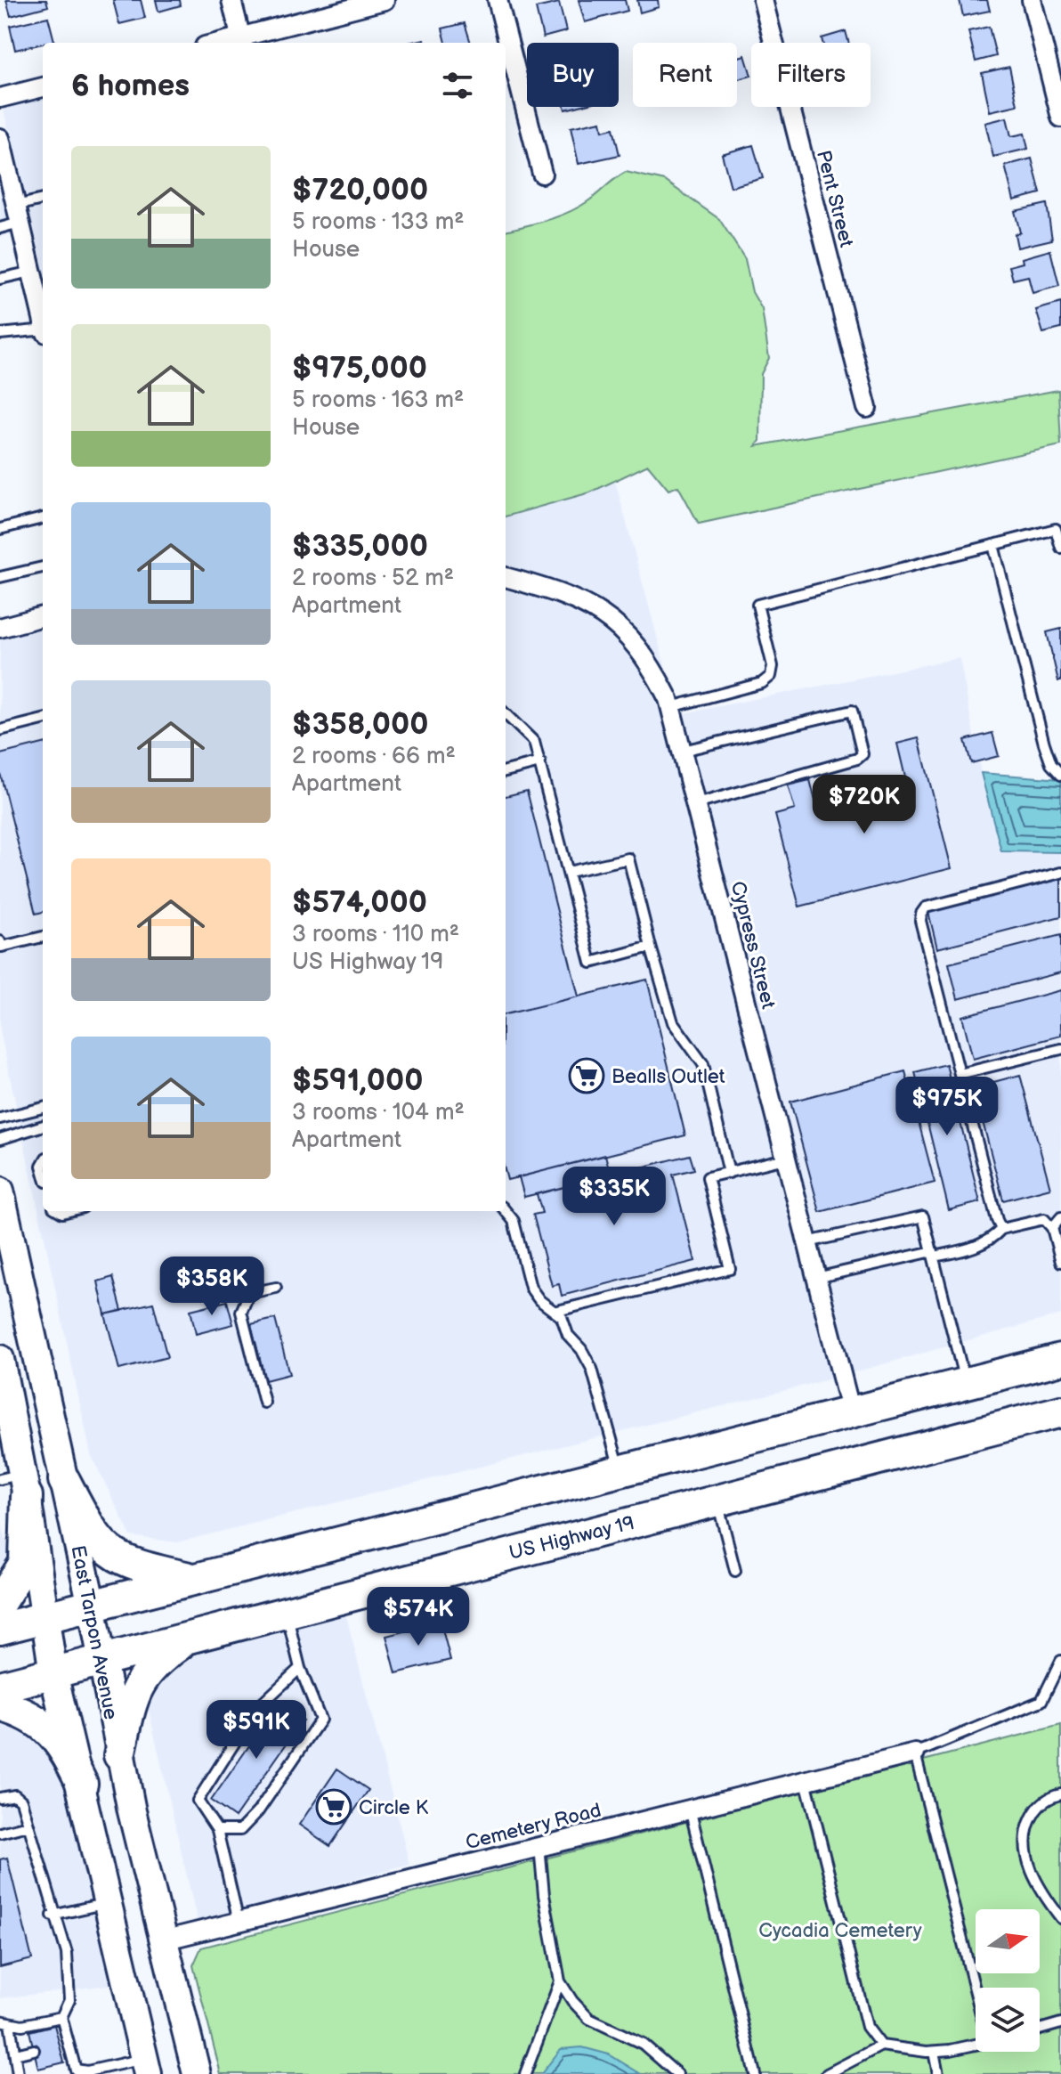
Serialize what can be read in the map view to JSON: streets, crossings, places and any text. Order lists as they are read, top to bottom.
{
  "streets": {
    "highway": ["US Highway 19"],
    "main road": ["East Tarpon Avenue"],
    "street": ["Pent Street", "Cypress Street", "Cemetery Road"]
  },
  "crossings": [
    ["US Highway 19", "East Tarpon Avenue"],
    ["East Tarpon Avenue", "Cemetery Road"]
  ],
  "parks": ["Cycadia Cemetery"],
  "places": {
    "supermarket": ["Bealls Outlet", "Circle K"]
  },
  "north": "right",
  "page": {
    "chip": ["Buy", "Rent", "Filters"],
    "heading": "6 homes",
    "list": [
      {
        "name": "$720,000",
        "note": "5 rooms · 133 m² · House"
      },
      {
        "name": "$975,000",
        "note": "5 rooms · 163 m² · House"
      },
      {
        "name": "$335,000",
        "note": "2 rooms · 52 m² · Apartment"
      },
      {
        "name": "$358,000",
        "note": "2 rooms · 66 m² · Apartment"
      },
      {
        "name": "$574,000",
        "note": "3 rooms · 110 m² · US Highway 19"
      },
      {
        "name": "$591,000",
        "note": "3 rooms · 104 m² · Apartment"
      }
    ],
    "price": [
      "$720K",
      "$975K",
      "$335K",
      "$358K",
      "$574K",
      "$591K"
    ]
  }
}
